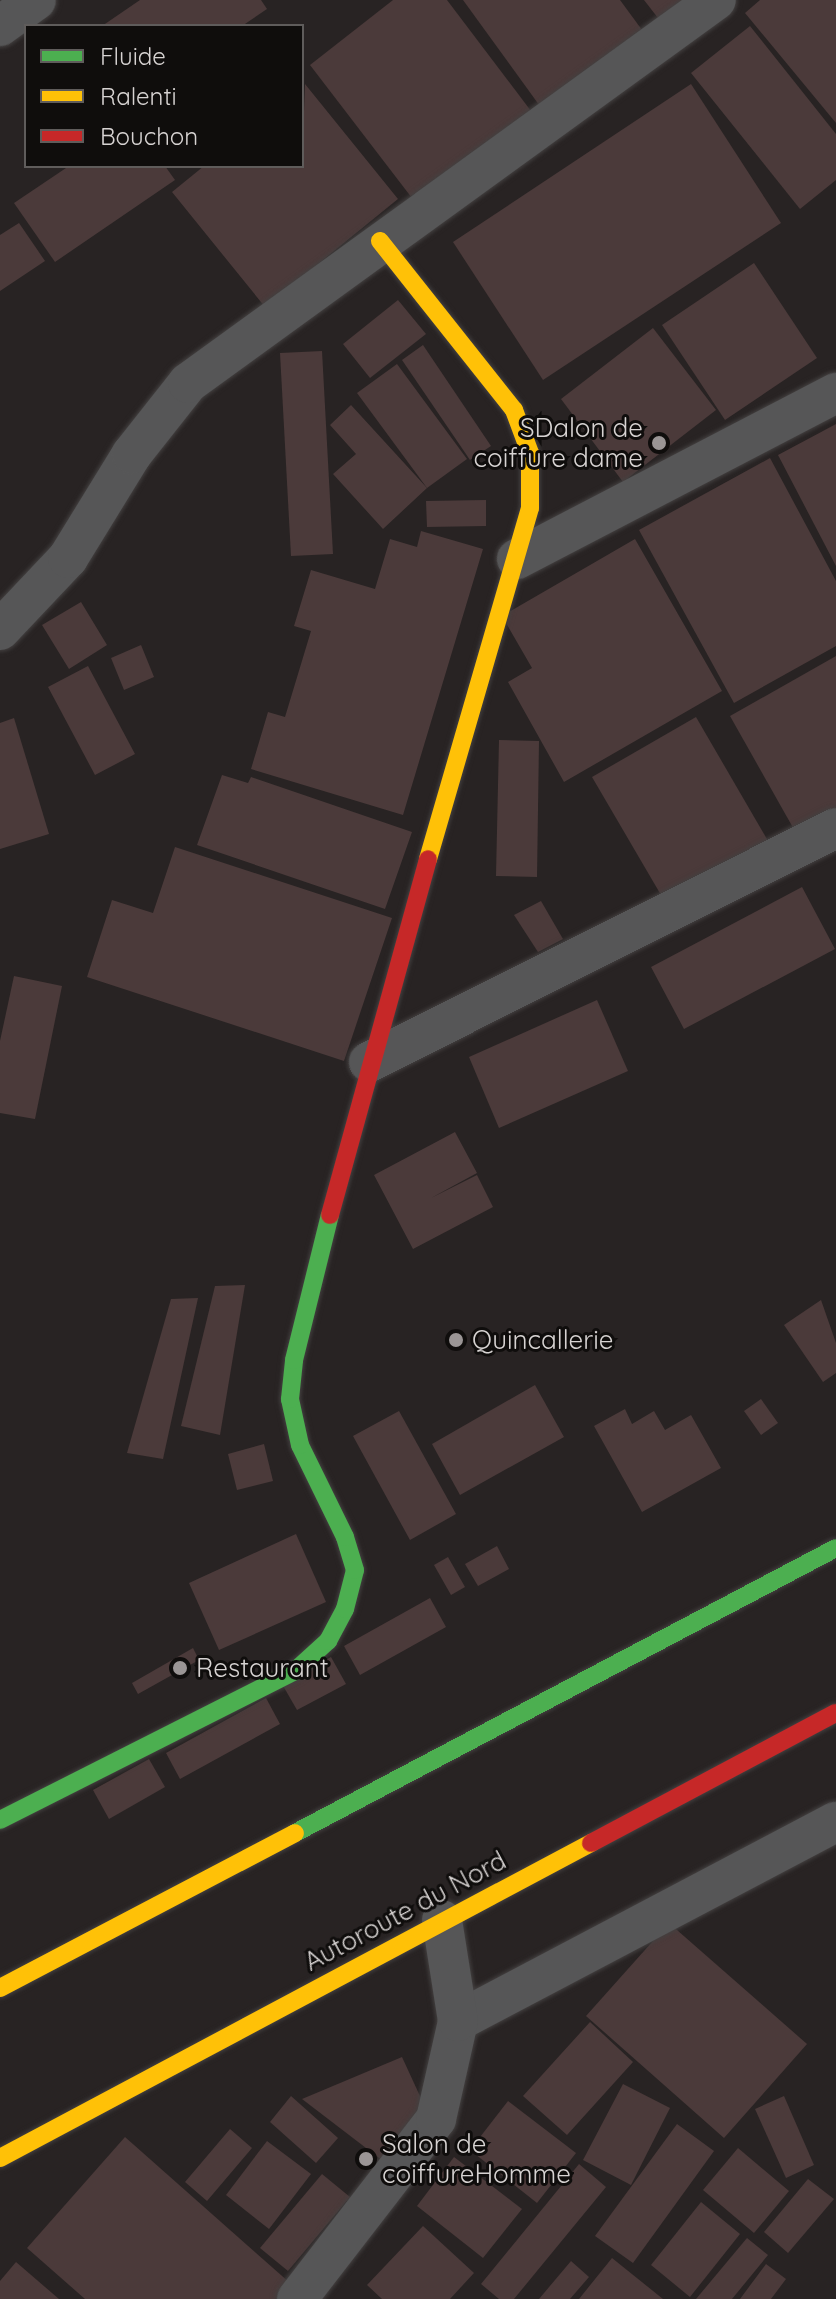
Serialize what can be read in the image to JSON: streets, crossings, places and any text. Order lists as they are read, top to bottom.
{
  "streets": {
    "main road": ["Autoroute du Nord"]
  },
  "places": [
    "SDalon de coiffure dame",
    "Quincallerie",
    "Restaurant",
    "Salon de coiffureHomme"
  ],
  "legend": ["Fluide", "Ralenti", "Bouchon"]
}
